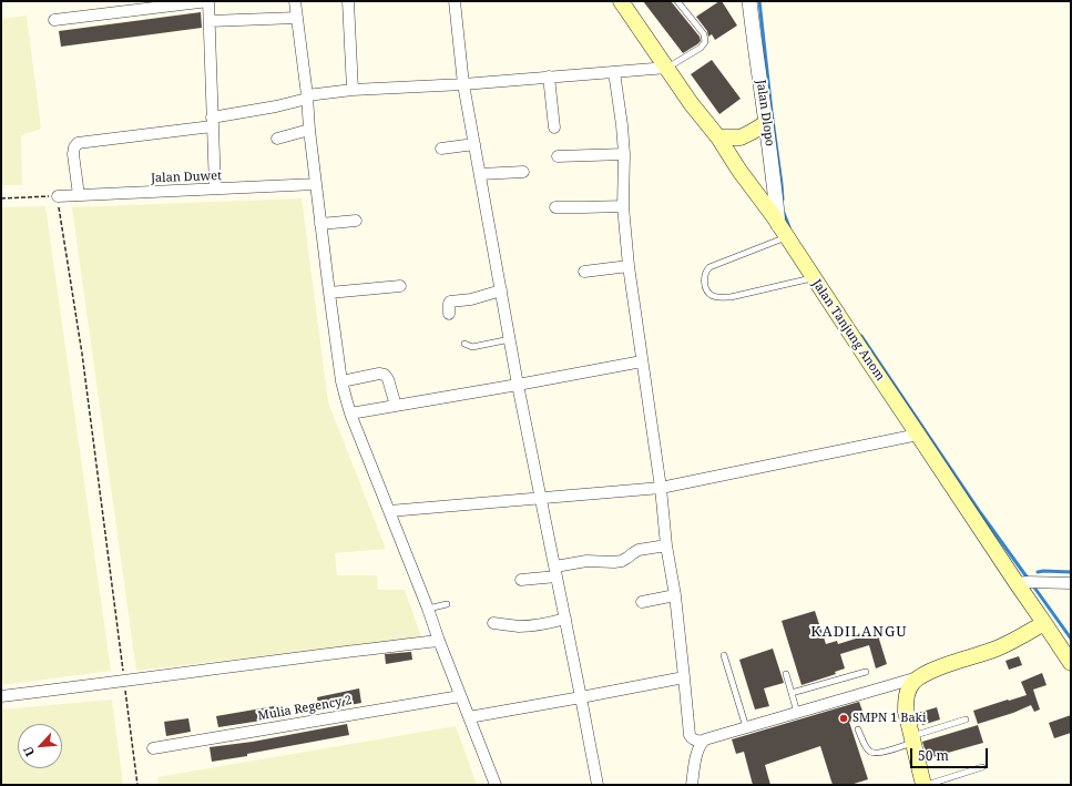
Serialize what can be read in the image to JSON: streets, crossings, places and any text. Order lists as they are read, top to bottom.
{
  "streets": {
    "main road": ["Jalan Tanjung Anom"],
    "street": ["Jalan Dlopo", "Jalan Duwet", "Mulia Regency 2"]
  },
  "crossings": [
    ["Jalan Dlopo", "Jalan Tanjung Anom"]
  ],
  "districts": ["KADILANGU"],
  "places": ["SMPN 1 Baki"],
  "scale_bar": "50 m",
  "north": "bottom left"
}
